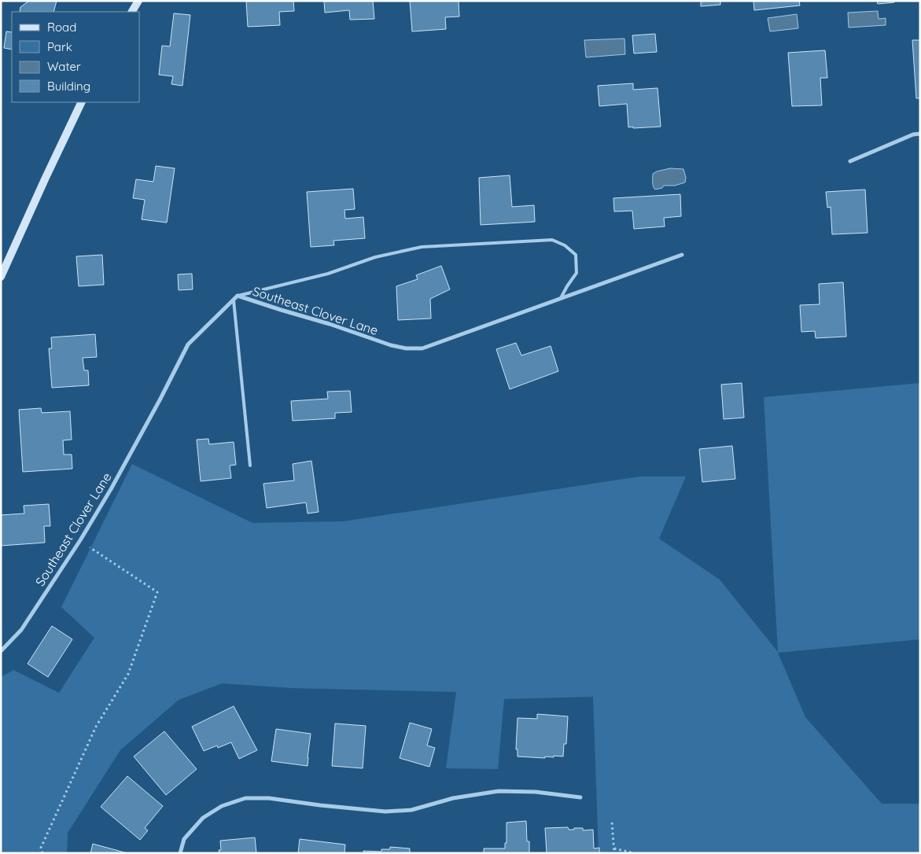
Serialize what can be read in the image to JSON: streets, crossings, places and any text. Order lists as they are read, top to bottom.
{
  "streets": {
    "street": ["Southeast Clover Lane"]
  },
  "legend": [
    "Road",
    "Park",
    "Water",
    "Building"
  ]
}
